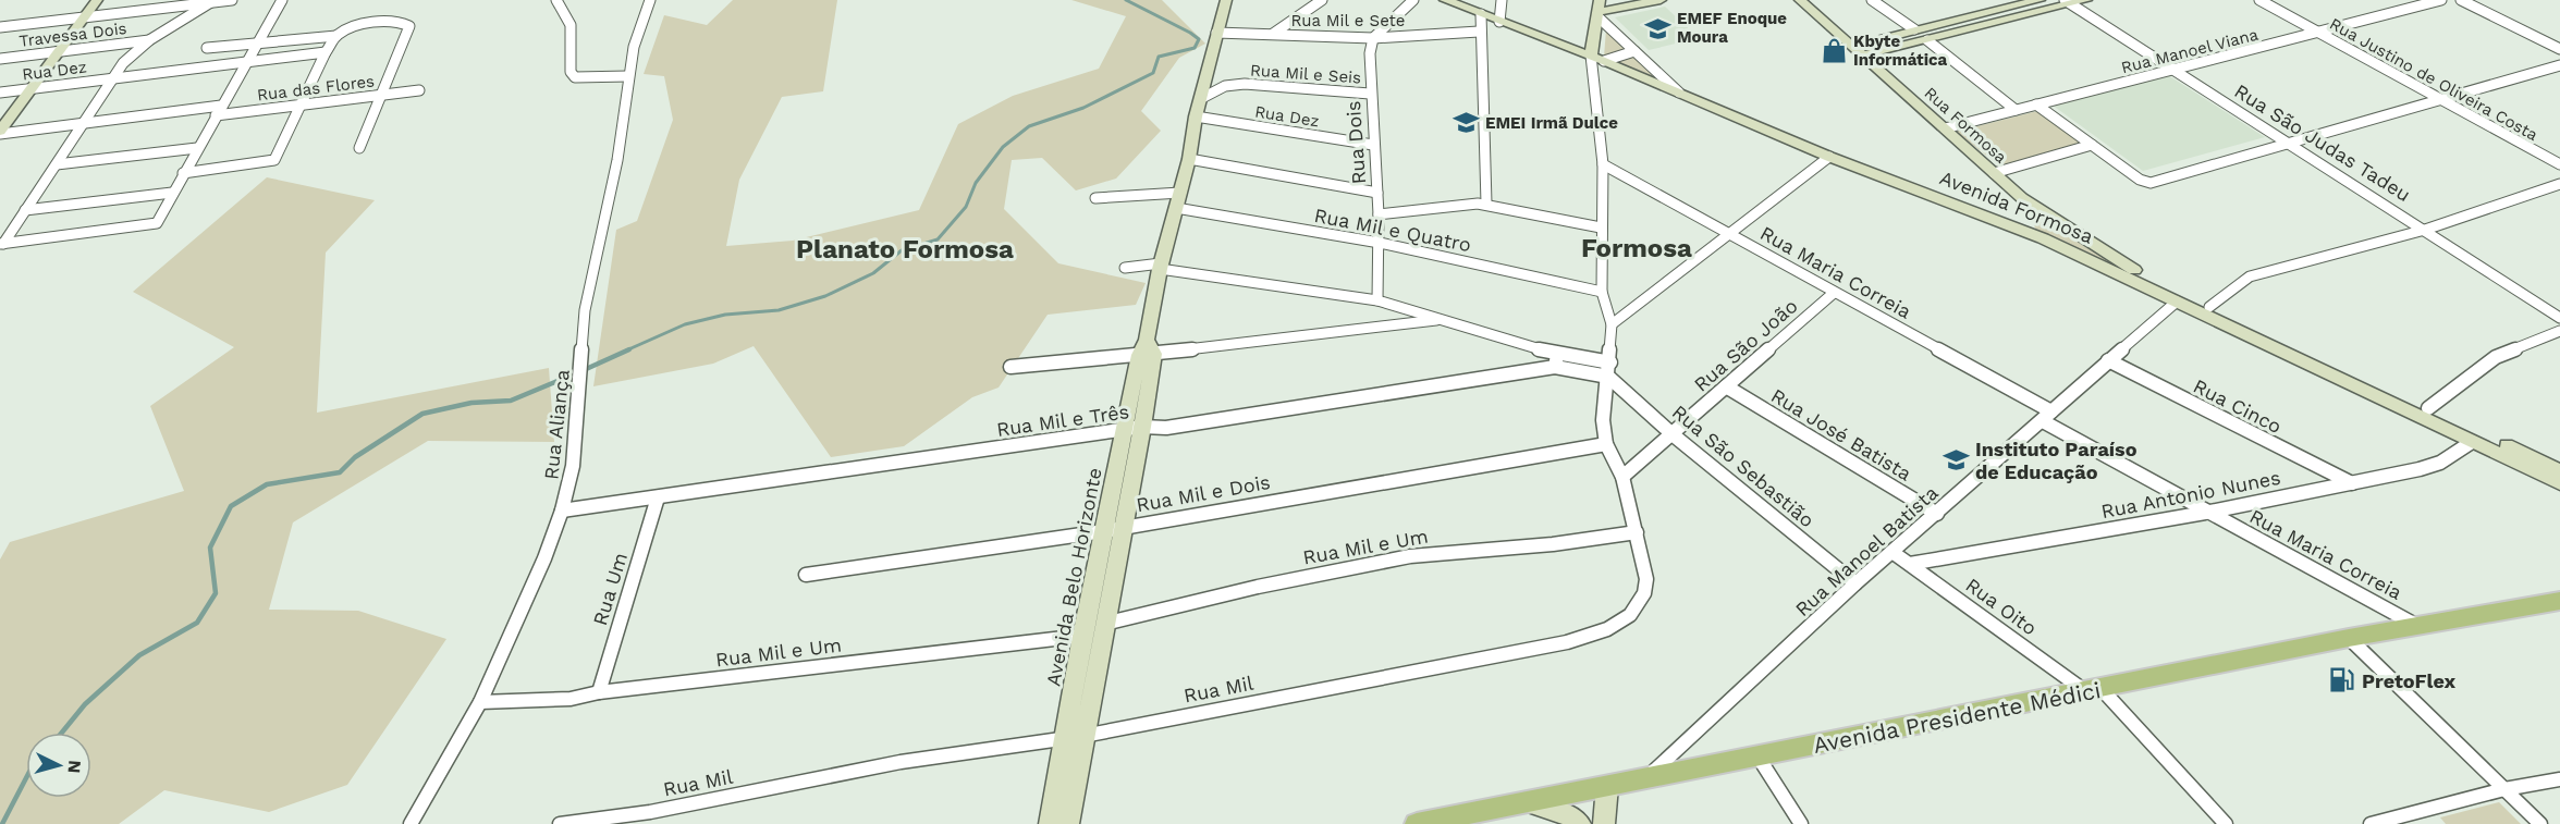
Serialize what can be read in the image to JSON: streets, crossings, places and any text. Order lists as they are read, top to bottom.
{
  "streets": {
    "main road": [
      "Rua Formosa",
      "Avenida Formosa",
      "Avenida Belo Horizonte",
      "Avenida Presidente Médici"
    ],
    "street": [
      "Rua Mil e Sete",
      "Travessa Dois",
      "Rua Manoel Viana",
      "Rua Dez",
      "Rua Mil e Seis",
      "Rua Justino de Oliveira Costa",
      "Rua das Flores",
      "Rua Dois",
      "Rua São Judas Tadeu",
      "Rua Mil e Quatro",
      "Rua Maria Correia",
      "Rua São João",
      "Rua Cinco",
      "Rua Mil e Três",
      "Rua Aliança",
      "Rua José Batista",
      "Rua São Sebastião",
      "Rua Mil e Dois",
      "Rua Antonio Nunes",
      "Rua Mil e Um",
      "Rua Manoel Batista",
      "Rua Um",
      "Rua Oito",
      "Rua Mil"
    ]
  },
  "crossings": [
    ["Rua Mil e Sete", "Rua Dois"],
    ["Rua Mil e Sete", "Avenida Belo Horizonte"],
    ["Rua Manoel Viana", "Rua Justino de Oliveira Costa"],
    ["Rua Manoel Viana", "Rua Formosa"],
    ["Rua Manoel Viana", "Rua São Judas Tadeu"],
    ["Rua Dez", "Rua Dois"],
    ["Rua Dez", "Avenida Belo Horizonte"],
    ["Rua Mil e Seis", "Rua Dois"],
    ["Rua Mil e Seis", "Avenida Belo Horizonte"],
    ["Rua Formosa", "Avenida Formosa"],
    ["Rua Dois", "Rua Mil e Quatro"],
    ["Avenida Formosa", "Rua Antonio Nunes"],
    ["Avenida Formosa", "Rua Manoel Batista"],
    ["Avenida Formosa", "Rua Mil"],
    ["Rua Mil e Quatro", "Avenida Belo Horizonte"],
    ["Rua Mil e Quatro", "Rua Mil"],
    ["Rua Maria Correia", "Rua São João"],
    ["Rua Maria Correia", "Rua Antonio Nunes"],
    ["Rua Maria Correia", "Rua Manoel Batista"],
    ["Rua Maria Correia", "Rua Mil"],
    ["Rua Maria Correia", "Avenida Presidente Médici"],
    ["Rua São João", "Rua José Batista"],
    ["Rua São João", "Rua São Sebastião"],
    ["Rua São João", "Rua Mil"],
    ["Rua Cinco", "Rua Antonio Nunes"],
    ["Rua Cinco", "Rua Manoel Batista"],
    ["Rua Mil e Três", "Rua Aliança"],
    ["Rua Mil e Três", "Avenida Belo Horizonte"],
    ["Rua Mil e Três", "Rua Um"],
    ["Rua Aliança", "Rua Mil e Um"],
    ["Rua José Batista", "Rua Manoel Batista"],
    ["Rua São Sebastião", "Rua Manoel Batista"],
    ["Rua São Sebastião", "Rua Mil"],
    ["Rua Mil e Dois", "Avenida Belo Horizonte"],
    ["Rua Mil e Dois", "Rua Mil"],
    ["Rua Antonio Nunes", "Rua Oito"],
    ["Rua Mil e Um", "Avenida Belo Horizonte"],
    ["Rua Mil e Um", "Rua Um"],
    ["Rua Mil e Um", "Rua Mil"],
    ["Rua Manoel Batista", "Rua Oito"],
    ["Rua Manoel Batista", "Avenida Presidente Médici"],
    ["Avenida Belo Horizonte", "Rua Mil"],
    ["Rua Oito", "Avenida Presidente Médici"]
  ],
  "districts": ["Formosa", "Planato Formosa"],
  "places": {
    "school or university": ["EMEF Enoque Moura", "EMEI Irmã Dulce", "Instituto Paraíso de Educação"],
    "shop": ["Kbyte Informática"],
    "fuel station": ["PretoFlex"]
  },
  "north": "right"
}
